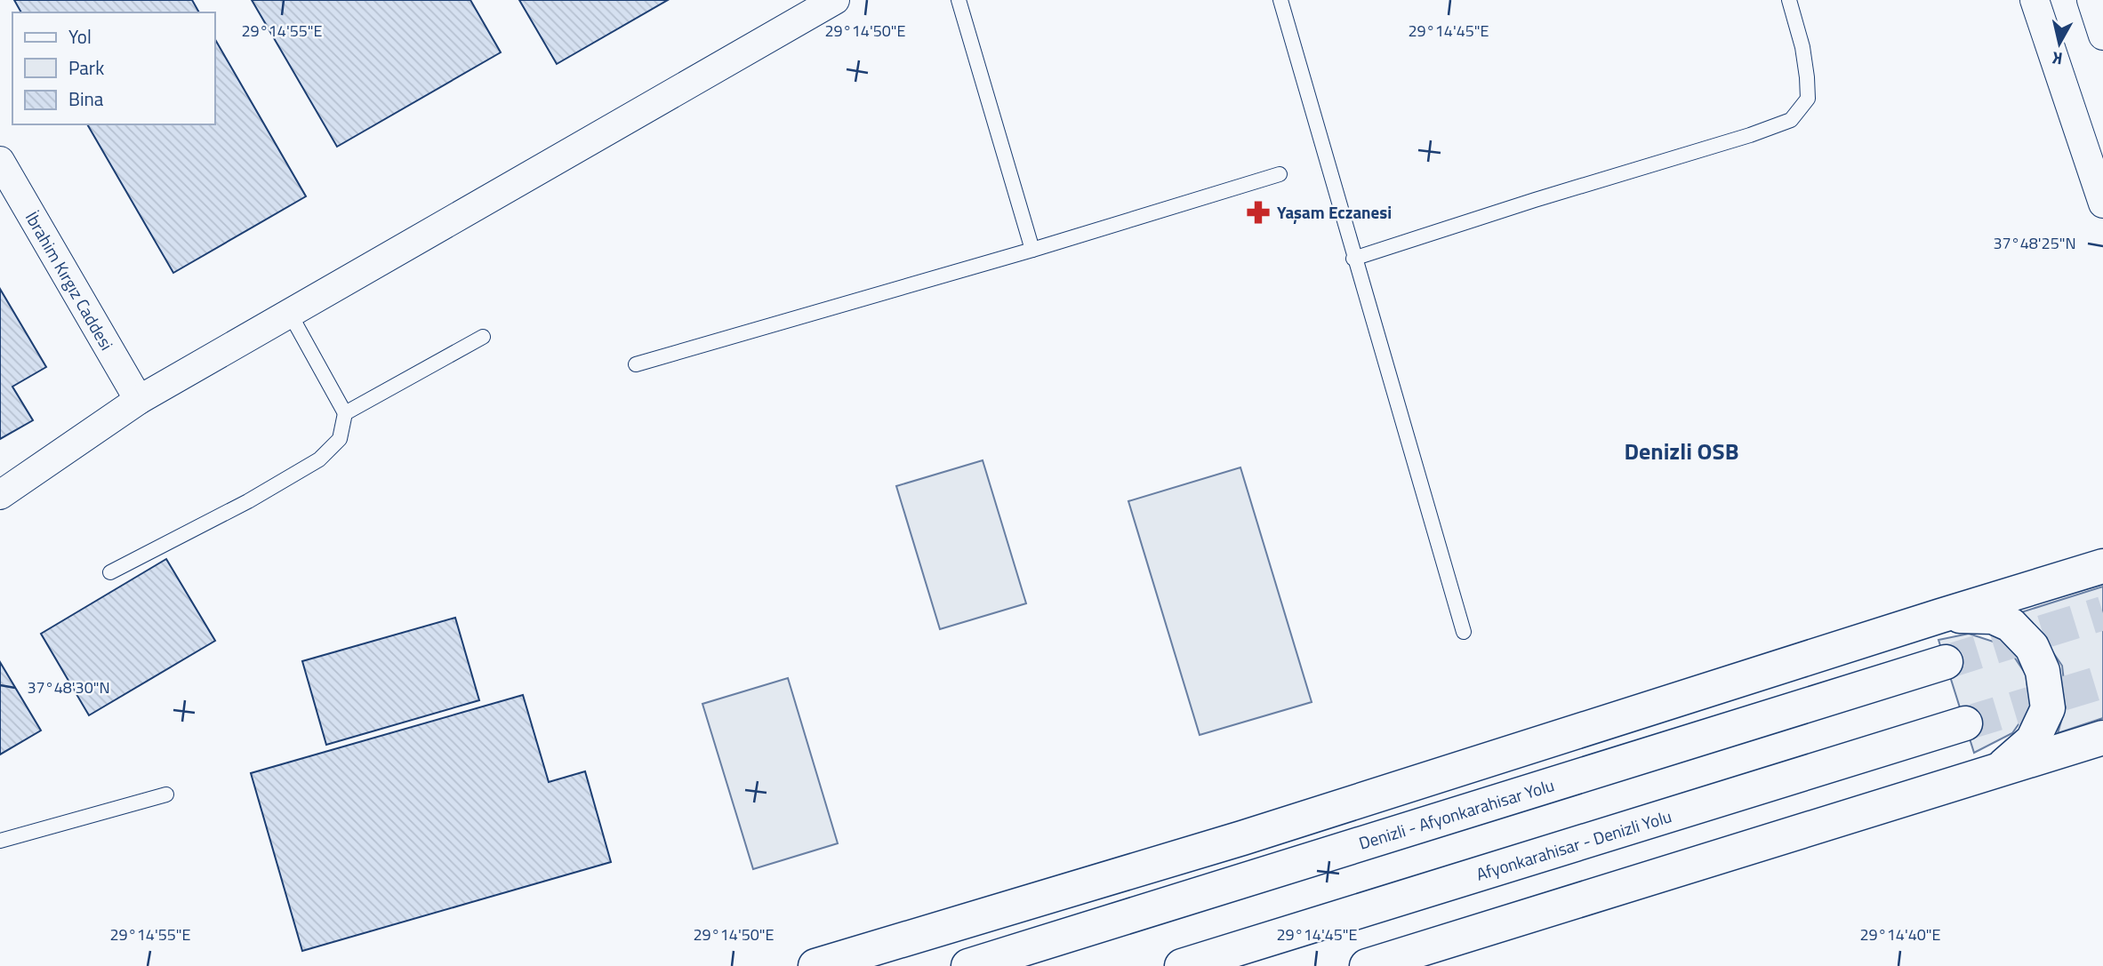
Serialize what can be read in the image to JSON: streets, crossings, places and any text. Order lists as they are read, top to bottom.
{
  "streets": {
    "highway": ["Denizli - Afyonkarahisar Yolu", "Afyonkarahisar - Denizli Yolu"],
    "street": ["İbrahim Kırgız Caddesi"]
  },
  "districts": ["Denizli OSB"],
  "places": {
    "pharmacy": ["Yaşam Eczanesi"]
  },
  "legend": ["Yol", "Park", "Bina"],
  "north": "bottom",
  "coordinates": [
    "29°14'55\"E",
    "29°14'50\"E",
    "29°14'45\"E",
    "37°48'25\"N",
    "37°48'30\"N",
    "29°14'40\"E"
  ]
}
